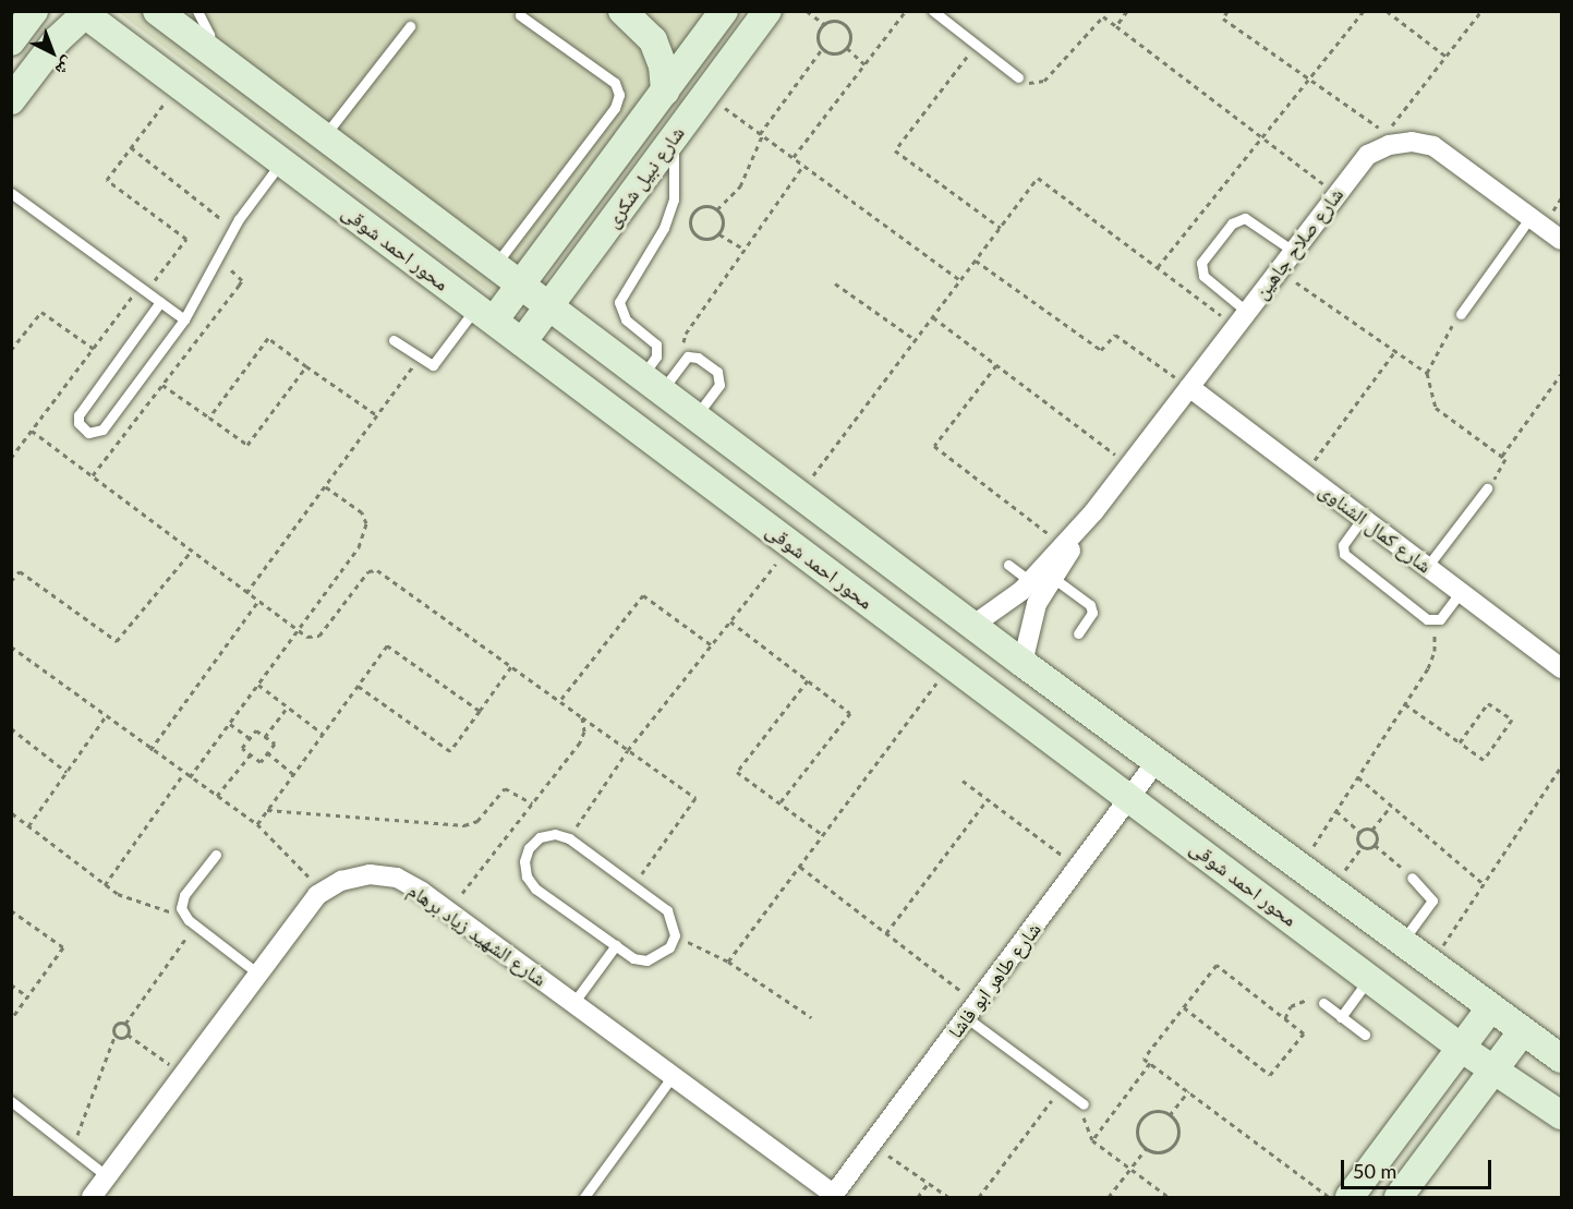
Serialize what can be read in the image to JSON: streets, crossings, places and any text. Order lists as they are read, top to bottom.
{
  "streets": {
    "street": [
      "شارع نبيل شكرى",
      "شارع صلاح جاهين",
      "محور احمد شوقى",
      "شارع كمال الشناوى",
      "شارع الشهيد زياد برهام",
      "شارع طاهر ابو فاشا"
    ]
  },
  "crossings": [
    ["شارع نبيل شكرى", "محور احمد شوقى"],
    ["شارع صلاح جاهين", "شارع كمال الشناوى"],
    ["محور احمد شوقى", "شارع طاهر ابو فاشا"],
    ["شارع الشهيد زياد برهام", "شارع طاهر ابو فاشا"]
  ],
  "scale_bar": "50 m",
  "north": "bottom right"
}
